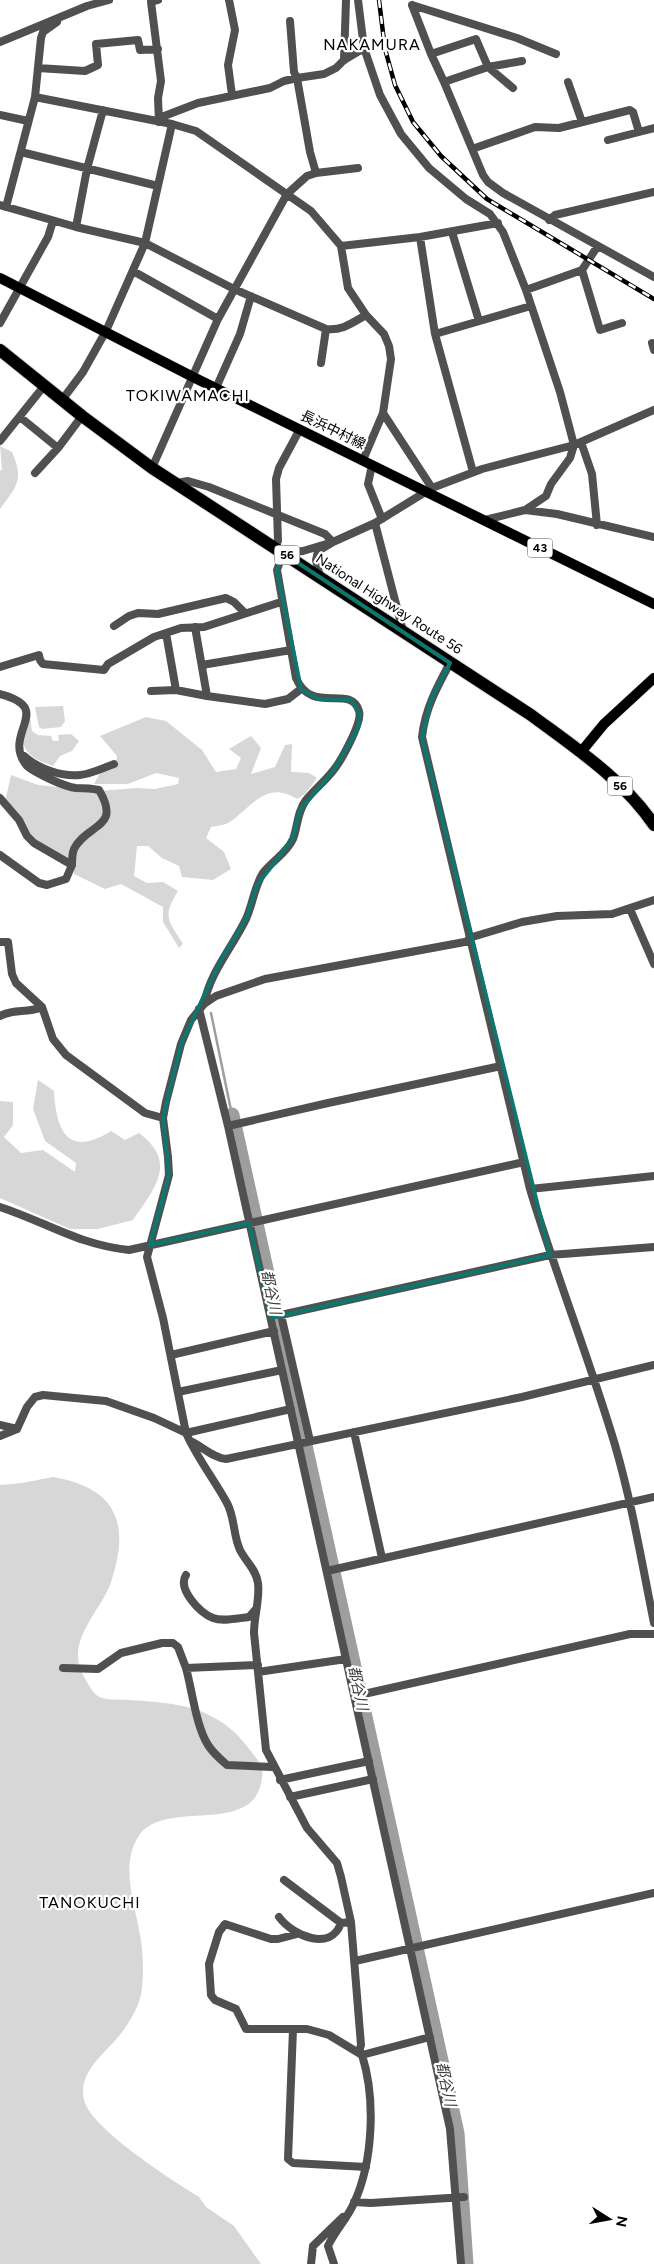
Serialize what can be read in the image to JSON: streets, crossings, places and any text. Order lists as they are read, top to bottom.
{
  "streets": {
    "highway": ["56", "National Highway Route 56"],
    "main road": ["長浜中村線", "43"]
  },
  "districts": ["NAKAMURA", "TOKIWAMACHI", "TANOKUCHI"],
  "water": ["都谷川"],
  "north": "right"
}
